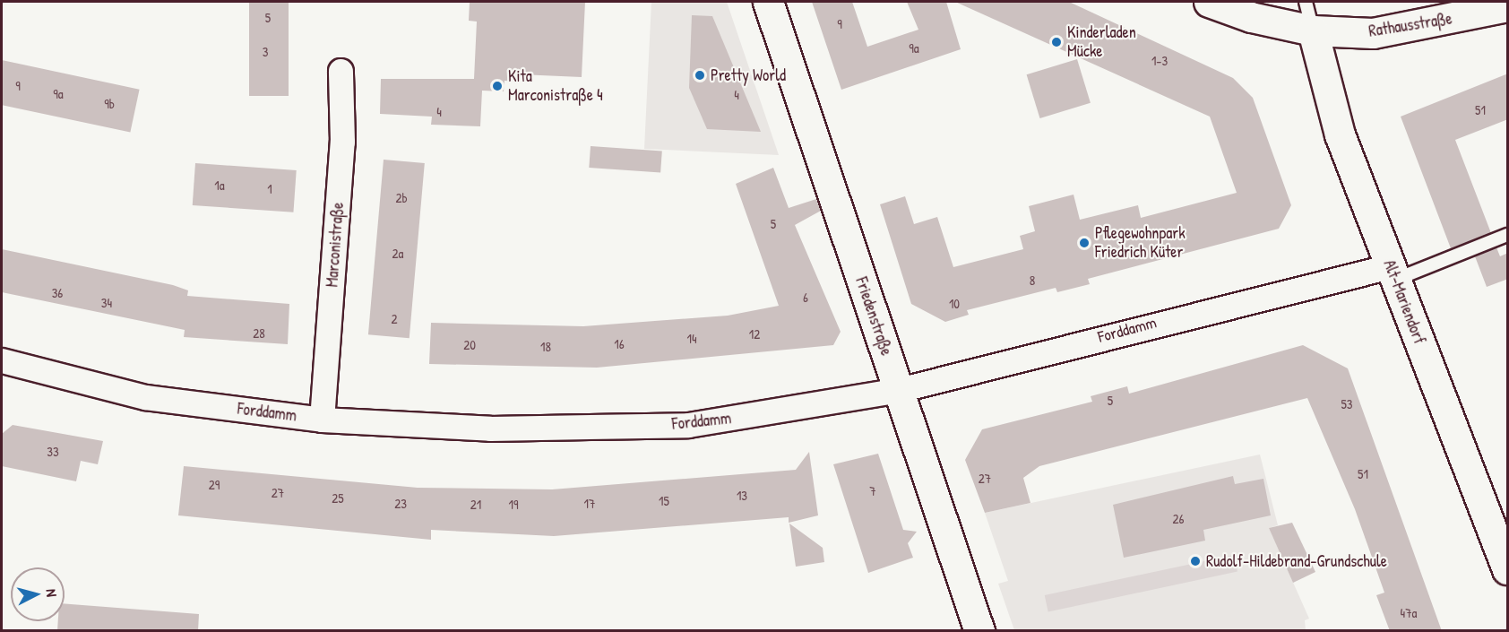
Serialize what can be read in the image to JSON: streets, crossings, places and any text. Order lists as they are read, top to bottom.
{
  "streets": {
    "main road": ["Rathausstraße", "Alt-Mariendorf", "Friedenstraße"],
    "street": ["Marconistraße", "Forddamm"]
  },
  "crossings": [
    ["Rathausstraße", "Alt-Mariendorf"],
    ["Marconistraße", "Forddamm"],
    ["Alt-Mariendorf", "Forddamm"],
    ["Friedenstraße", "Forddamm"]
  ],
  "places": [
    "Kinderladen Mücke",
    "Pretty World",
    "Kita Marconistraße 4",
    "Pflegewohnpark Friedrich Küter",
    "Rudolf-Hildebrand-Grundschule"
  ],
  "house_numbers": [
    "5",
    "9",
    "9a",
    "3",
    "1-3",
    "9",
    "9a",
    "4",
    "9b",
    "51",
    "4",
    "1a",
    "1",
    "2b",
    "5",
    "2a",
    "8",
    "36",
    "6",
    "34",
    "10",
    "2",
    "28",
    "12",
    "14",
    "16",
    "20",
    "18",
    "5",
    "53",
    "33",
    "51",
    "27",
    "29",
    "7",
    "27",
    "13",
    "25",
    "15",
    "23",
    "17",
    "21",
    "19",
    "26",
    "47a"
  ],
  "north": "right"
}
